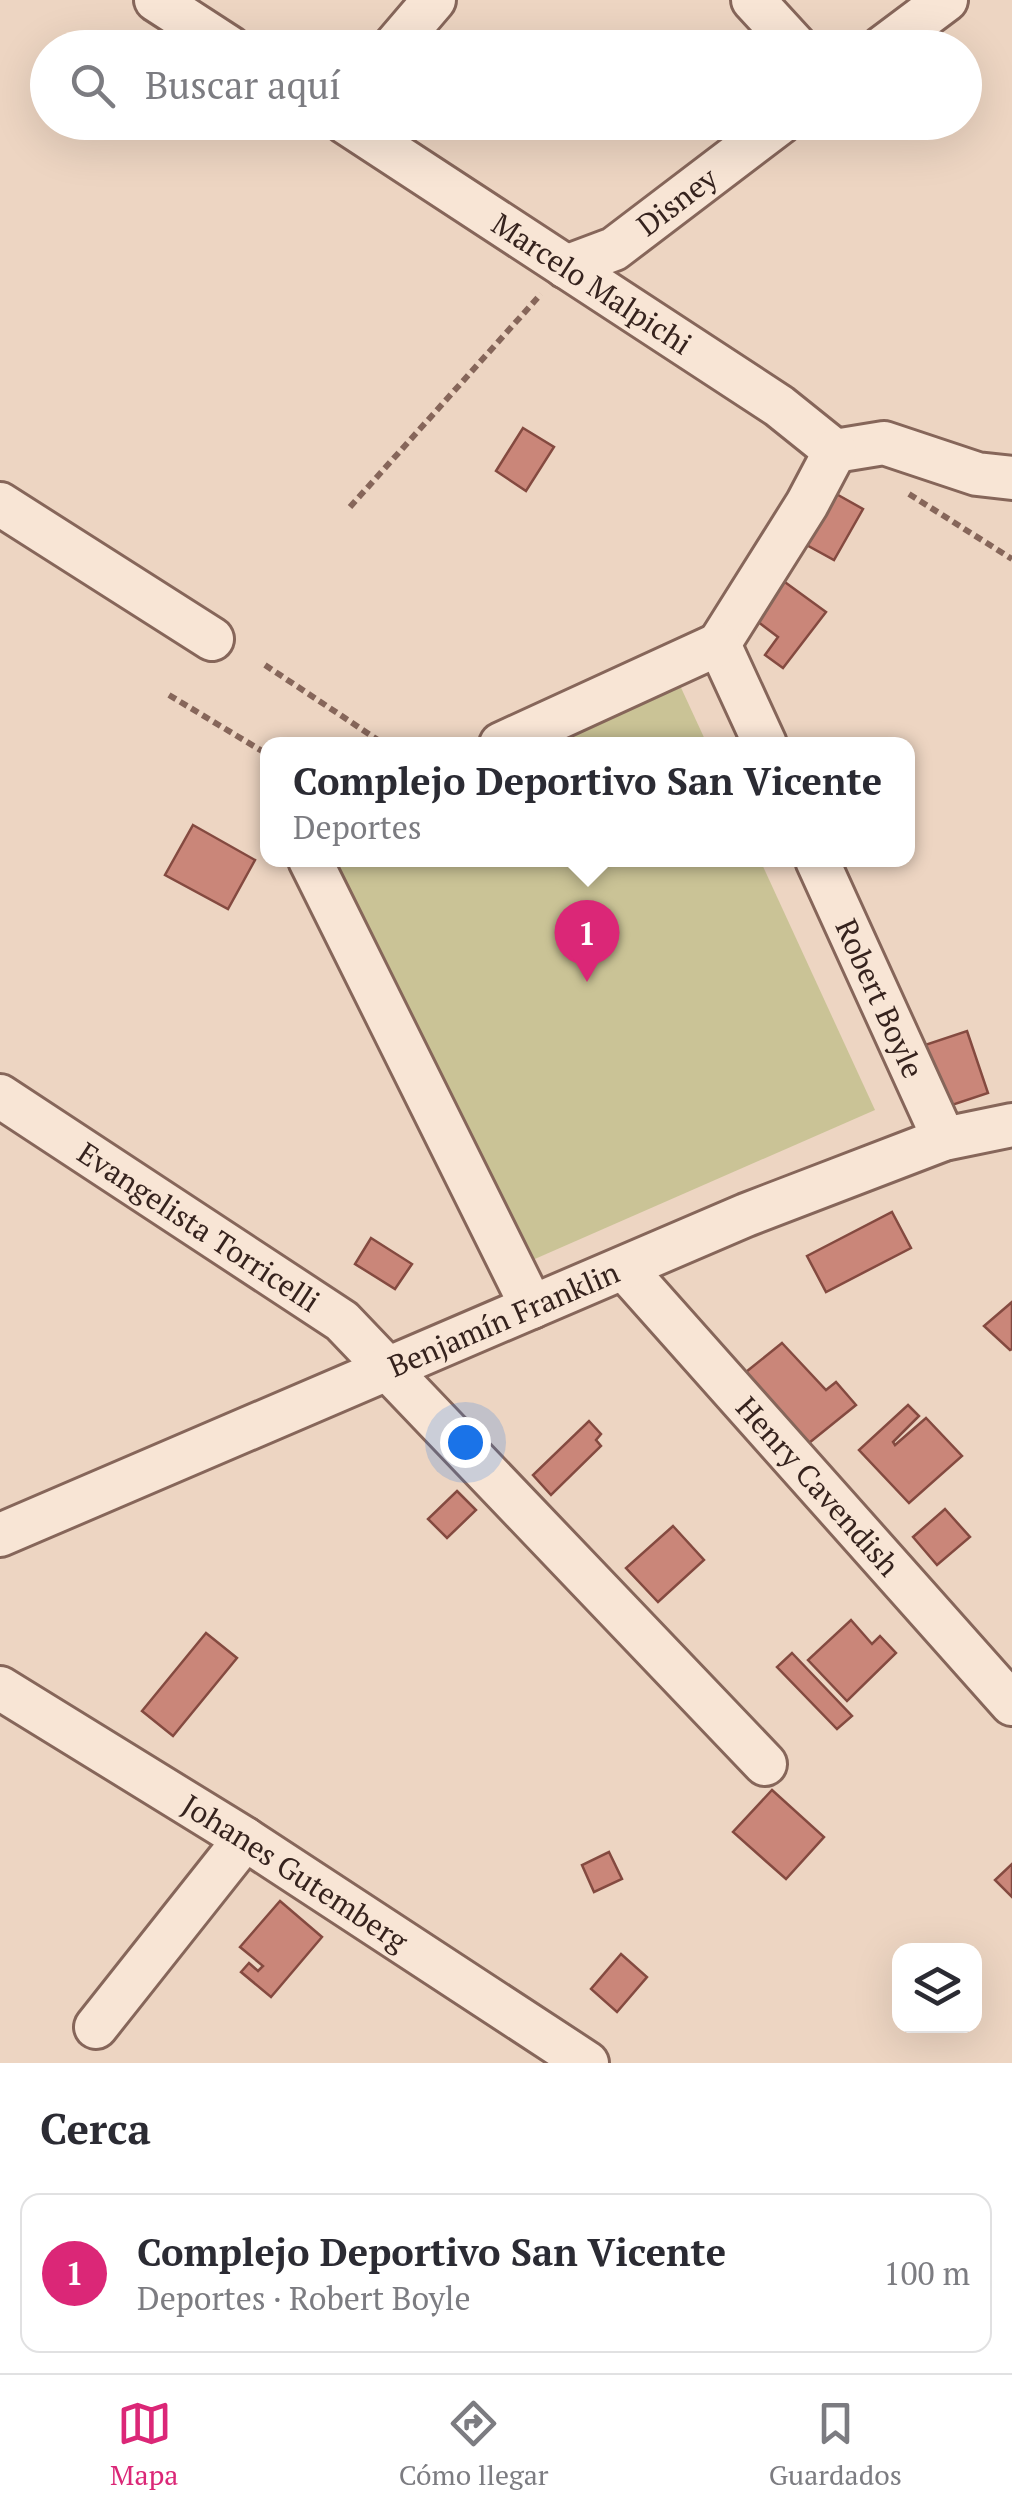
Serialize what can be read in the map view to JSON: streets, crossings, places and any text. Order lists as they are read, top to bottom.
{
  "streets": {
    "street": [
      "Disney",
      "Marcelo Malpichi",
      "Robert Boyle",
      "Evangelista Torricelli",
      "Benjamín Franklin",
      "Henry Cavendish",
      "Johanes Gutemberg"
    ]
  },
  "crossings": [
    ["Disney", "Marcelo Malpichi"],
    ["Robert Boyle", "Benjamín Franklin"],
    ["Evangelista Torricelli", "Benjamín Franklin"],
    ["Benjamín Franklin", "Henry Cavendish"]
  ],
  "page": {
    "search": "Buscar aquí",
    "popup": ["Complejo Deportivo San Vicente", "Deportes"],
    "pins": "1",
    "heading": "Cerca",
    "list": [
      {
        "mark": "1",
        "name": "Complejo Deportivo San Vicente",
        "note": "Deportes · Robert Boyle",
        "value": "100 m"
      }
    ],
    "nav": ["Mapa", "Cómo llegar", "Guardados"]
  }
}
